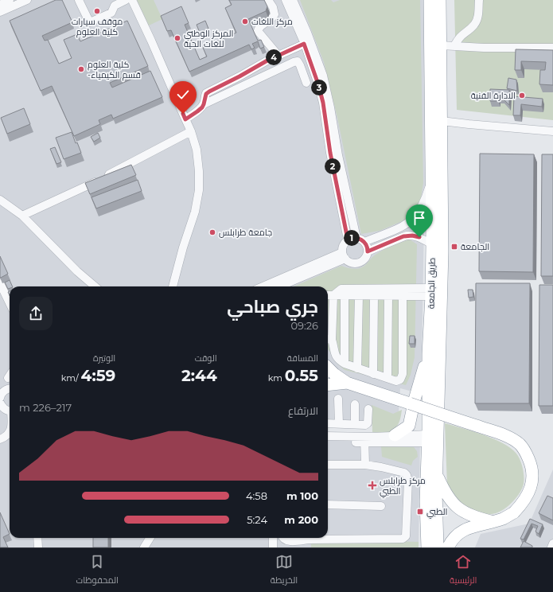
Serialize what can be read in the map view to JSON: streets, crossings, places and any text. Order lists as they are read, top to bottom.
{
  "streets": {
    "highway": ["طريق الجامعة"]
  },
  "places": {
    "other": [
      "موقف سيارات كلية العلوم",
      "مركز اللغات",
      "المركز الوطني للغات الحية",
      "كلية العلوم -قسم الكيمياء",
      "الادارة الفنية",
      "جامعة طرابلس"
    ],
    "transit": ["الجامعة", "الطبي"],
    "health": ["مركز طرابلس الطبي"]
  },
  "page": {
    "pins": [
      "4",
      "3",
      "2",
      "1"
    ],
    "heading": ["جري صباحي", "09:26"],
    "stats": [
      ["المسافة", "0.55 km"],
      ["الوقت", "2:44"],
      ["الوتيرة", "4:59 /km"]
    ],
    "chart": ["الارتفاع", "217–226 m"],
    "list": [
      {
        "name": "100 m",
        "note": "4:58"
      },
      {
        "name": "200 m",
        "note": "5:24"
      }
    ],
    "tabs": ["الرئيسية", "الخريطة", "المحفوظات"]
  }
}
